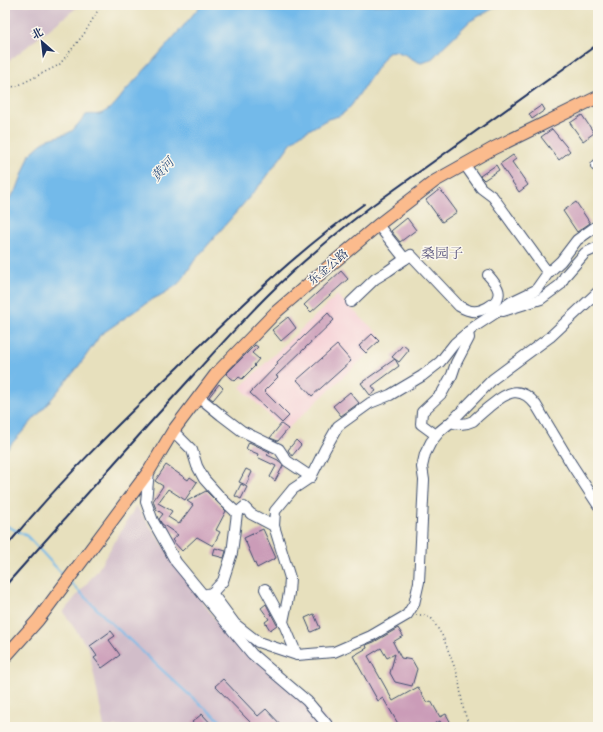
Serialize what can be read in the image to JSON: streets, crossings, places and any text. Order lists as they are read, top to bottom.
{
  "streets": {
    "main road": ["东金公路"]
  },
  "districts": ["桑园子"],
  "water": ["黄河"],
  "north": "top left"
}
